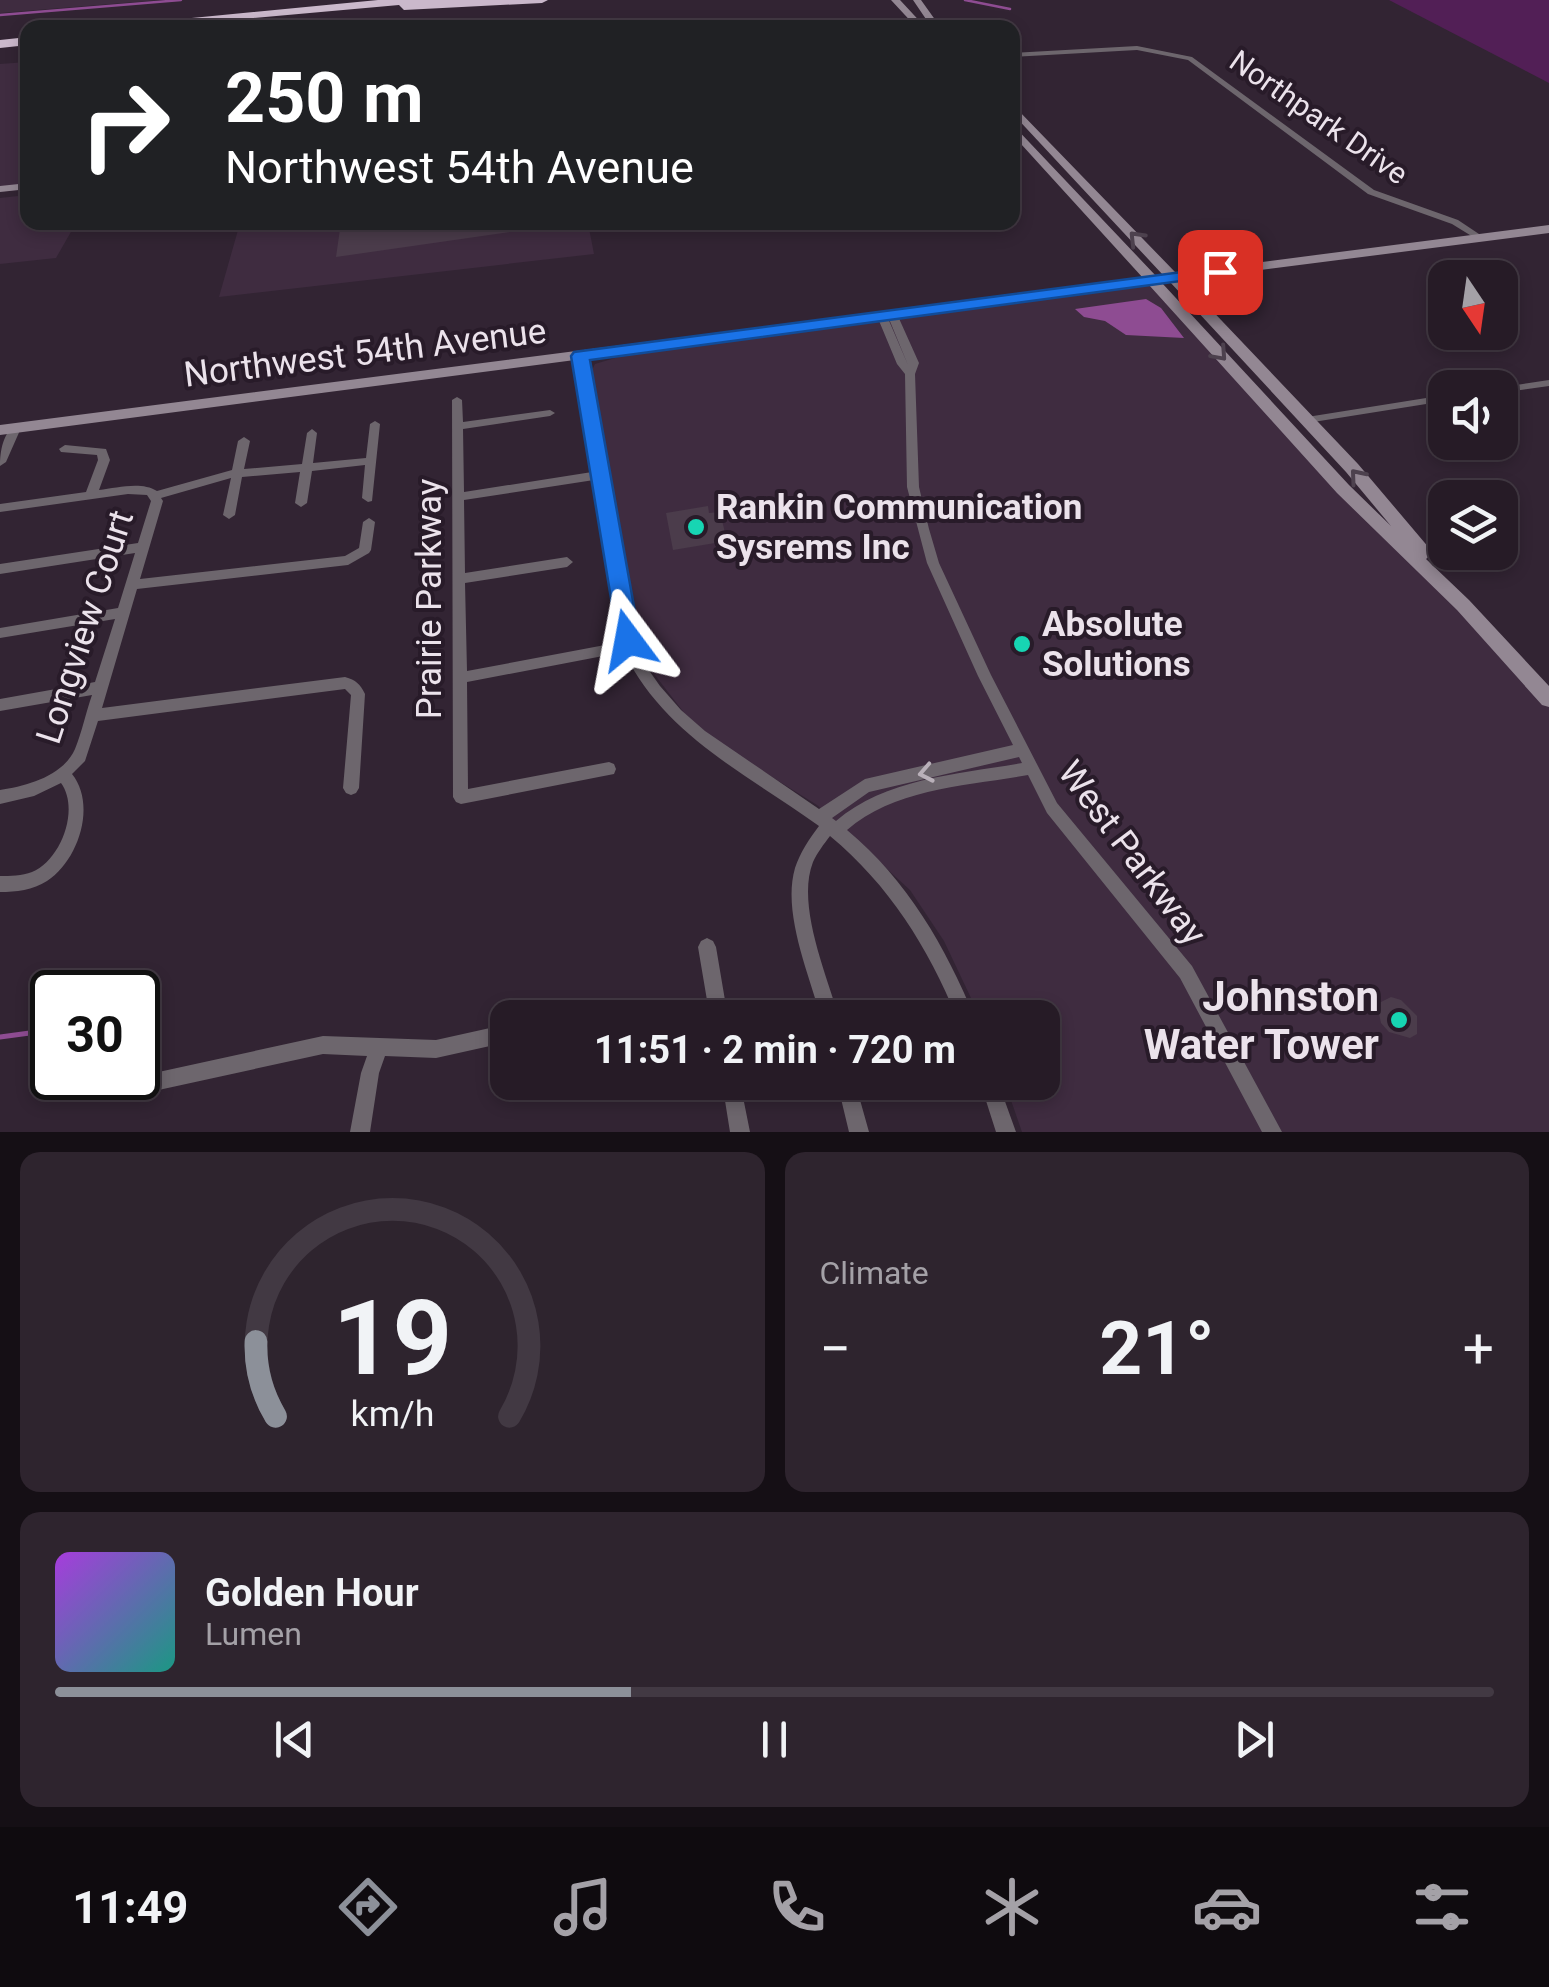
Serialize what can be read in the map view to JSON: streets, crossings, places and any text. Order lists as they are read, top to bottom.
{
  "streets": {
    "street": [
      "Northpark Drive",
      "Northwest 54th Avenue",
      "Prairie Parkway",
      "Longview Court",
      "West Parkway"
    ]
  },
  "crossings": [
    ["Northpark Drive", "Northwest 54th Avenue"],
    ["Northwest 54th Avenue", "West Parkway"]
  ],
  "places": ["Rankin Communication Sysrems Inc", "Absolute Solutions", "Johnston Water Tower"],
  "north": "bottom",
  "page": {
    "turn": ["250 m", "Northwest 54th Avenue"],
    "limit": "30",
    "trip": "11:51 · 2 min · 720 m",
    "tile": "Climate",
    "heat": ["−", "21°", "+"],
    "song": ["Golden Hour", "Lumen"],
    "tabs": "11:49",
    "gauge": ["19", "km/h"]
  }
}
